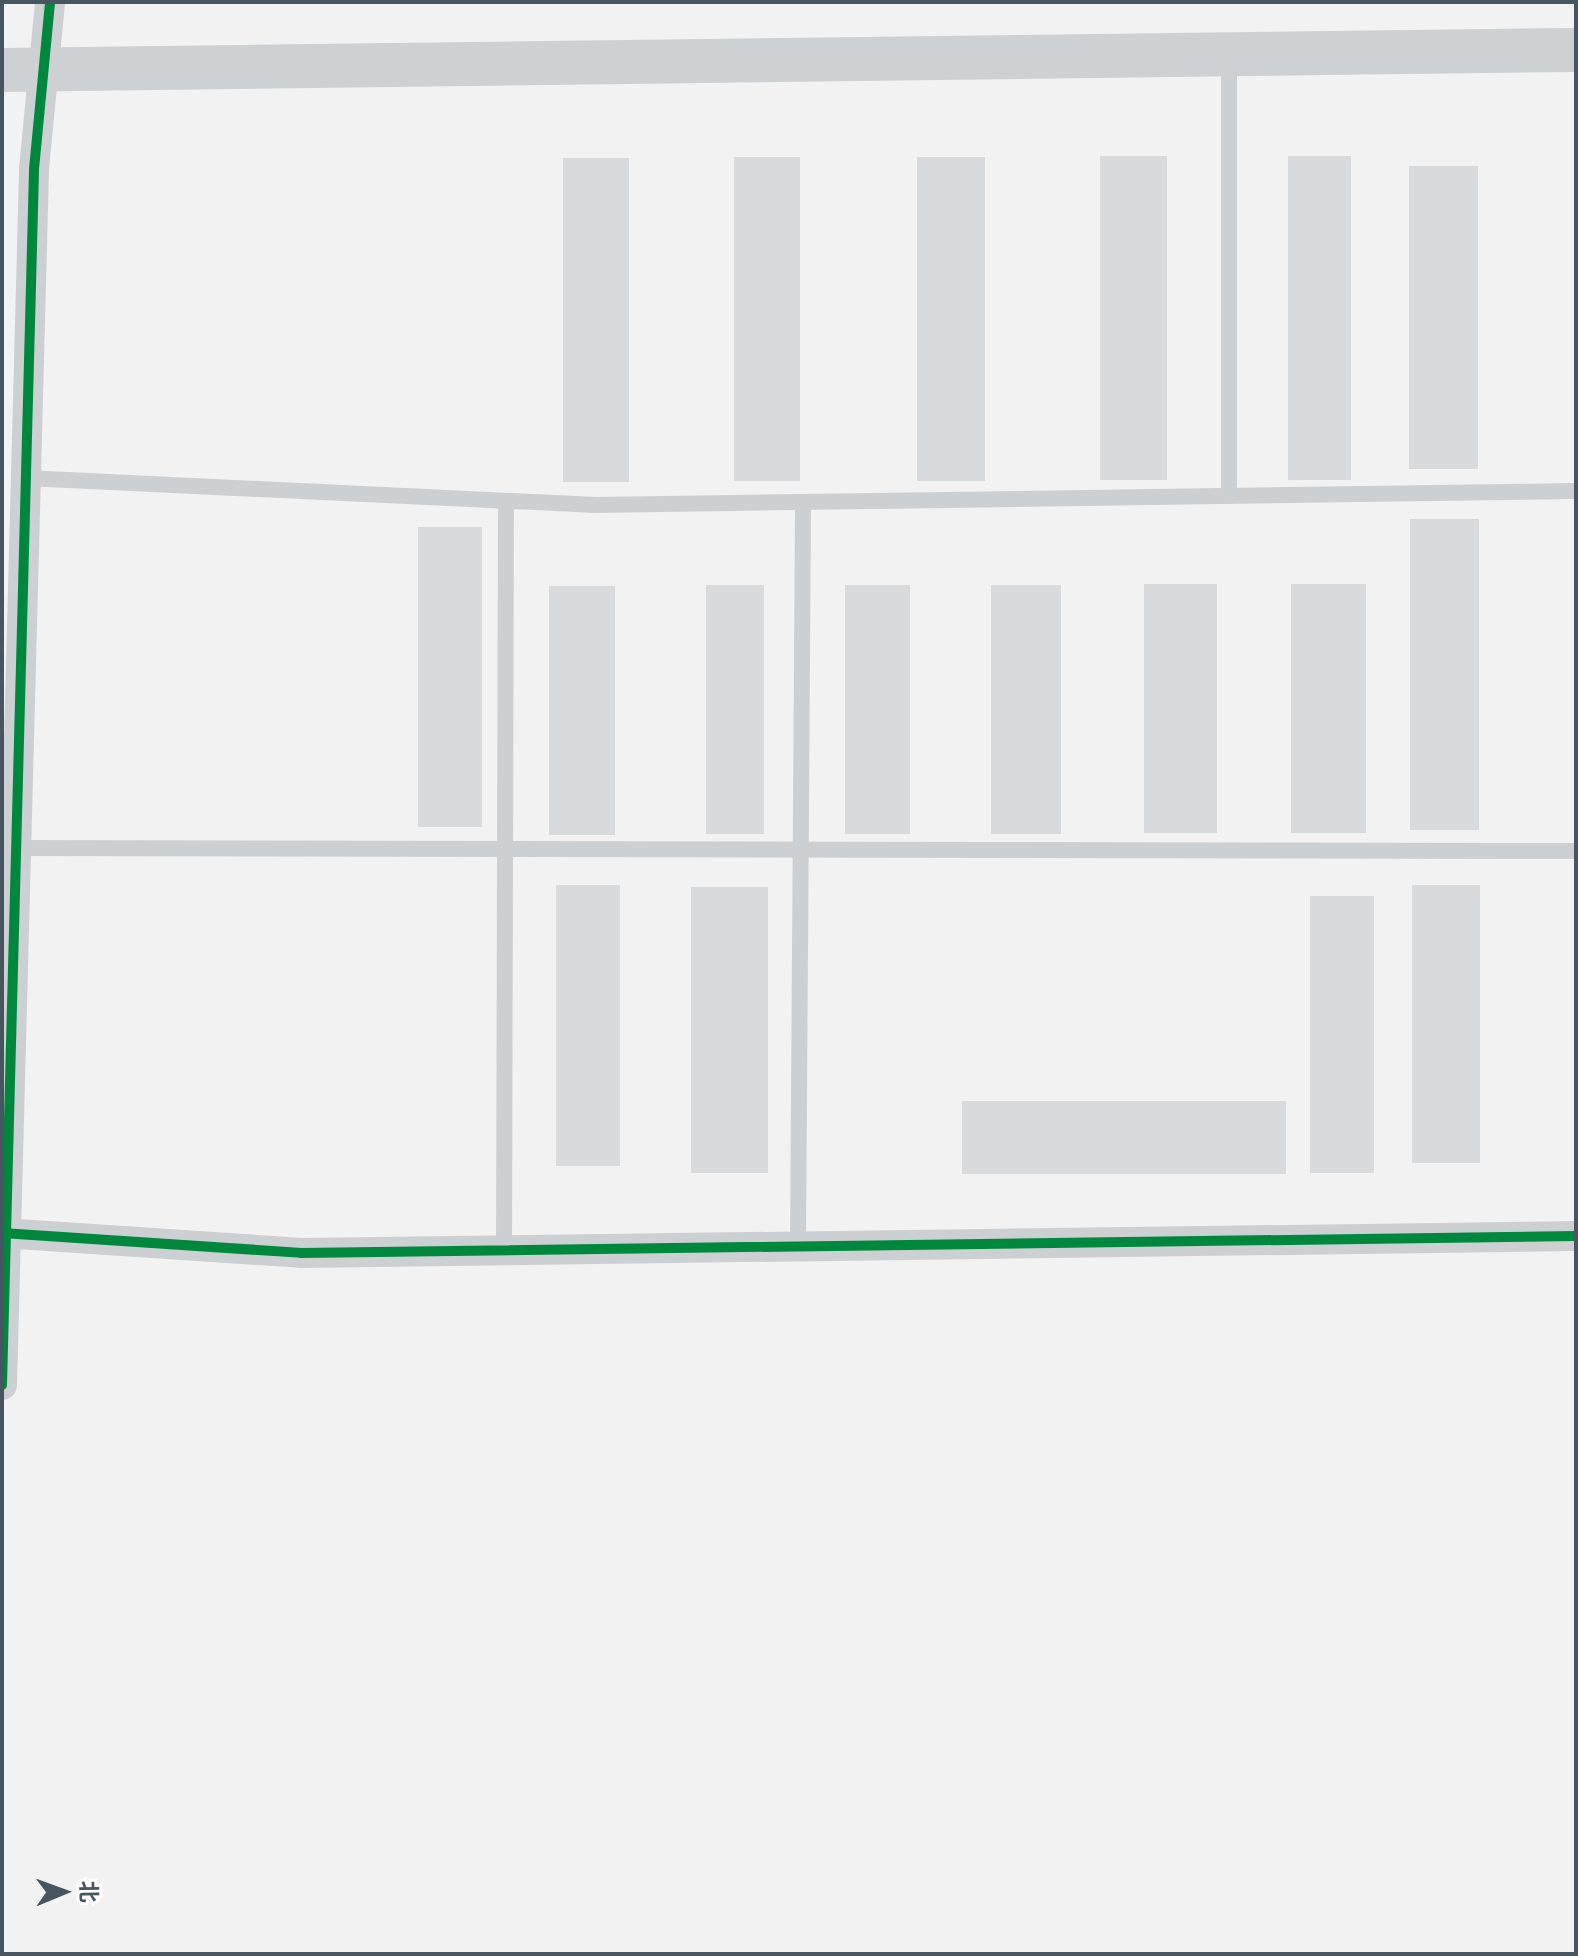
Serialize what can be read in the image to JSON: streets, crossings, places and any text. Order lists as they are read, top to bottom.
{
  "north": "right"
}
